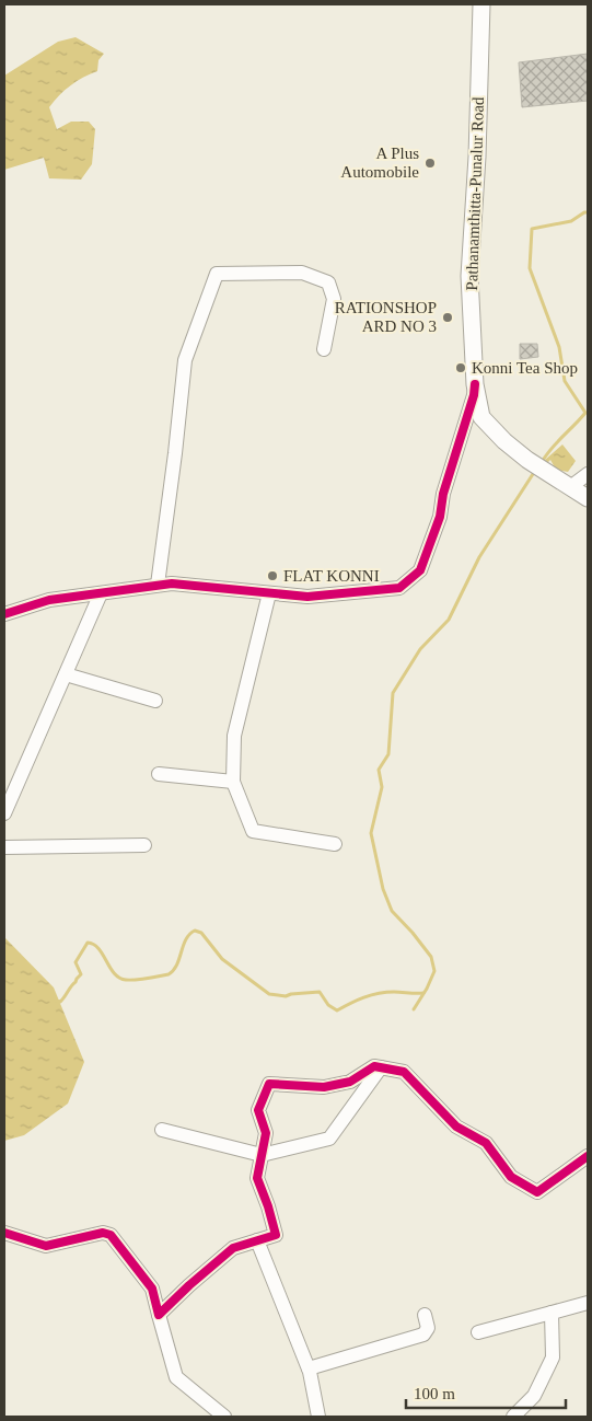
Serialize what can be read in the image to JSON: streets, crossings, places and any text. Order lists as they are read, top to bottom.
{
  "streets": {
    "main road": ["Pathanamthitta-Punalur Road"]
  },
  "places": [
    "A Plus Automobile",
    "RATIONSHOP ARD NO 3",
    "Konni Tea Shop",
    "FLAT KONNI"
  ],
  "scale_bar": "100 m"
}
